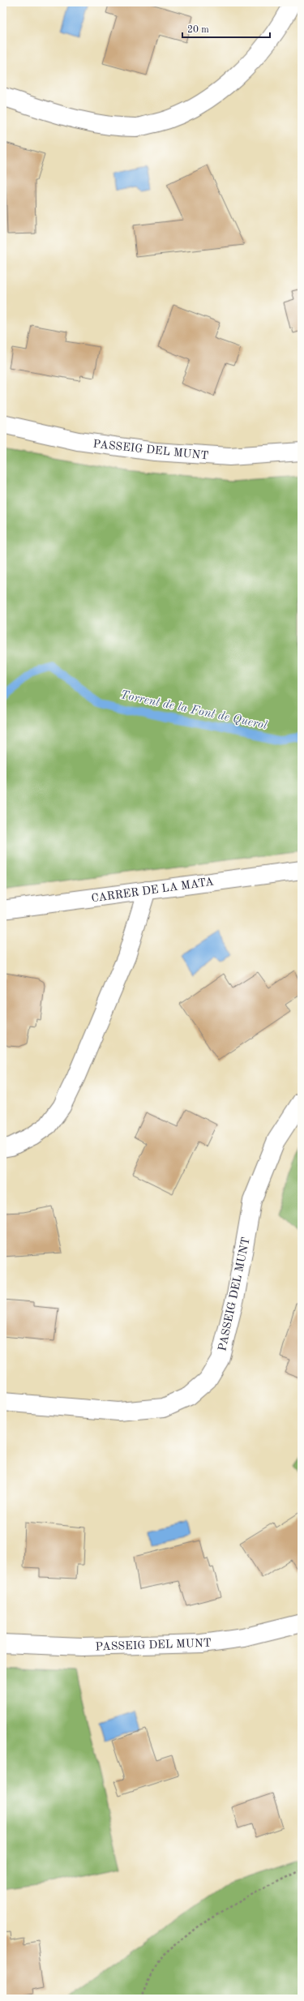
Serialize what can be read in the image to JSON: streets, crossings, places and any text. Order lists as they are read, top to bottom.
{
  "streets": {
    "street": ["PASSEIG DEL MUNT", "CARRER DE LA MATA"]
  },
  "water": ["Torrent de la Font de Querol"],
  "scale_bar": "20 m"
}
